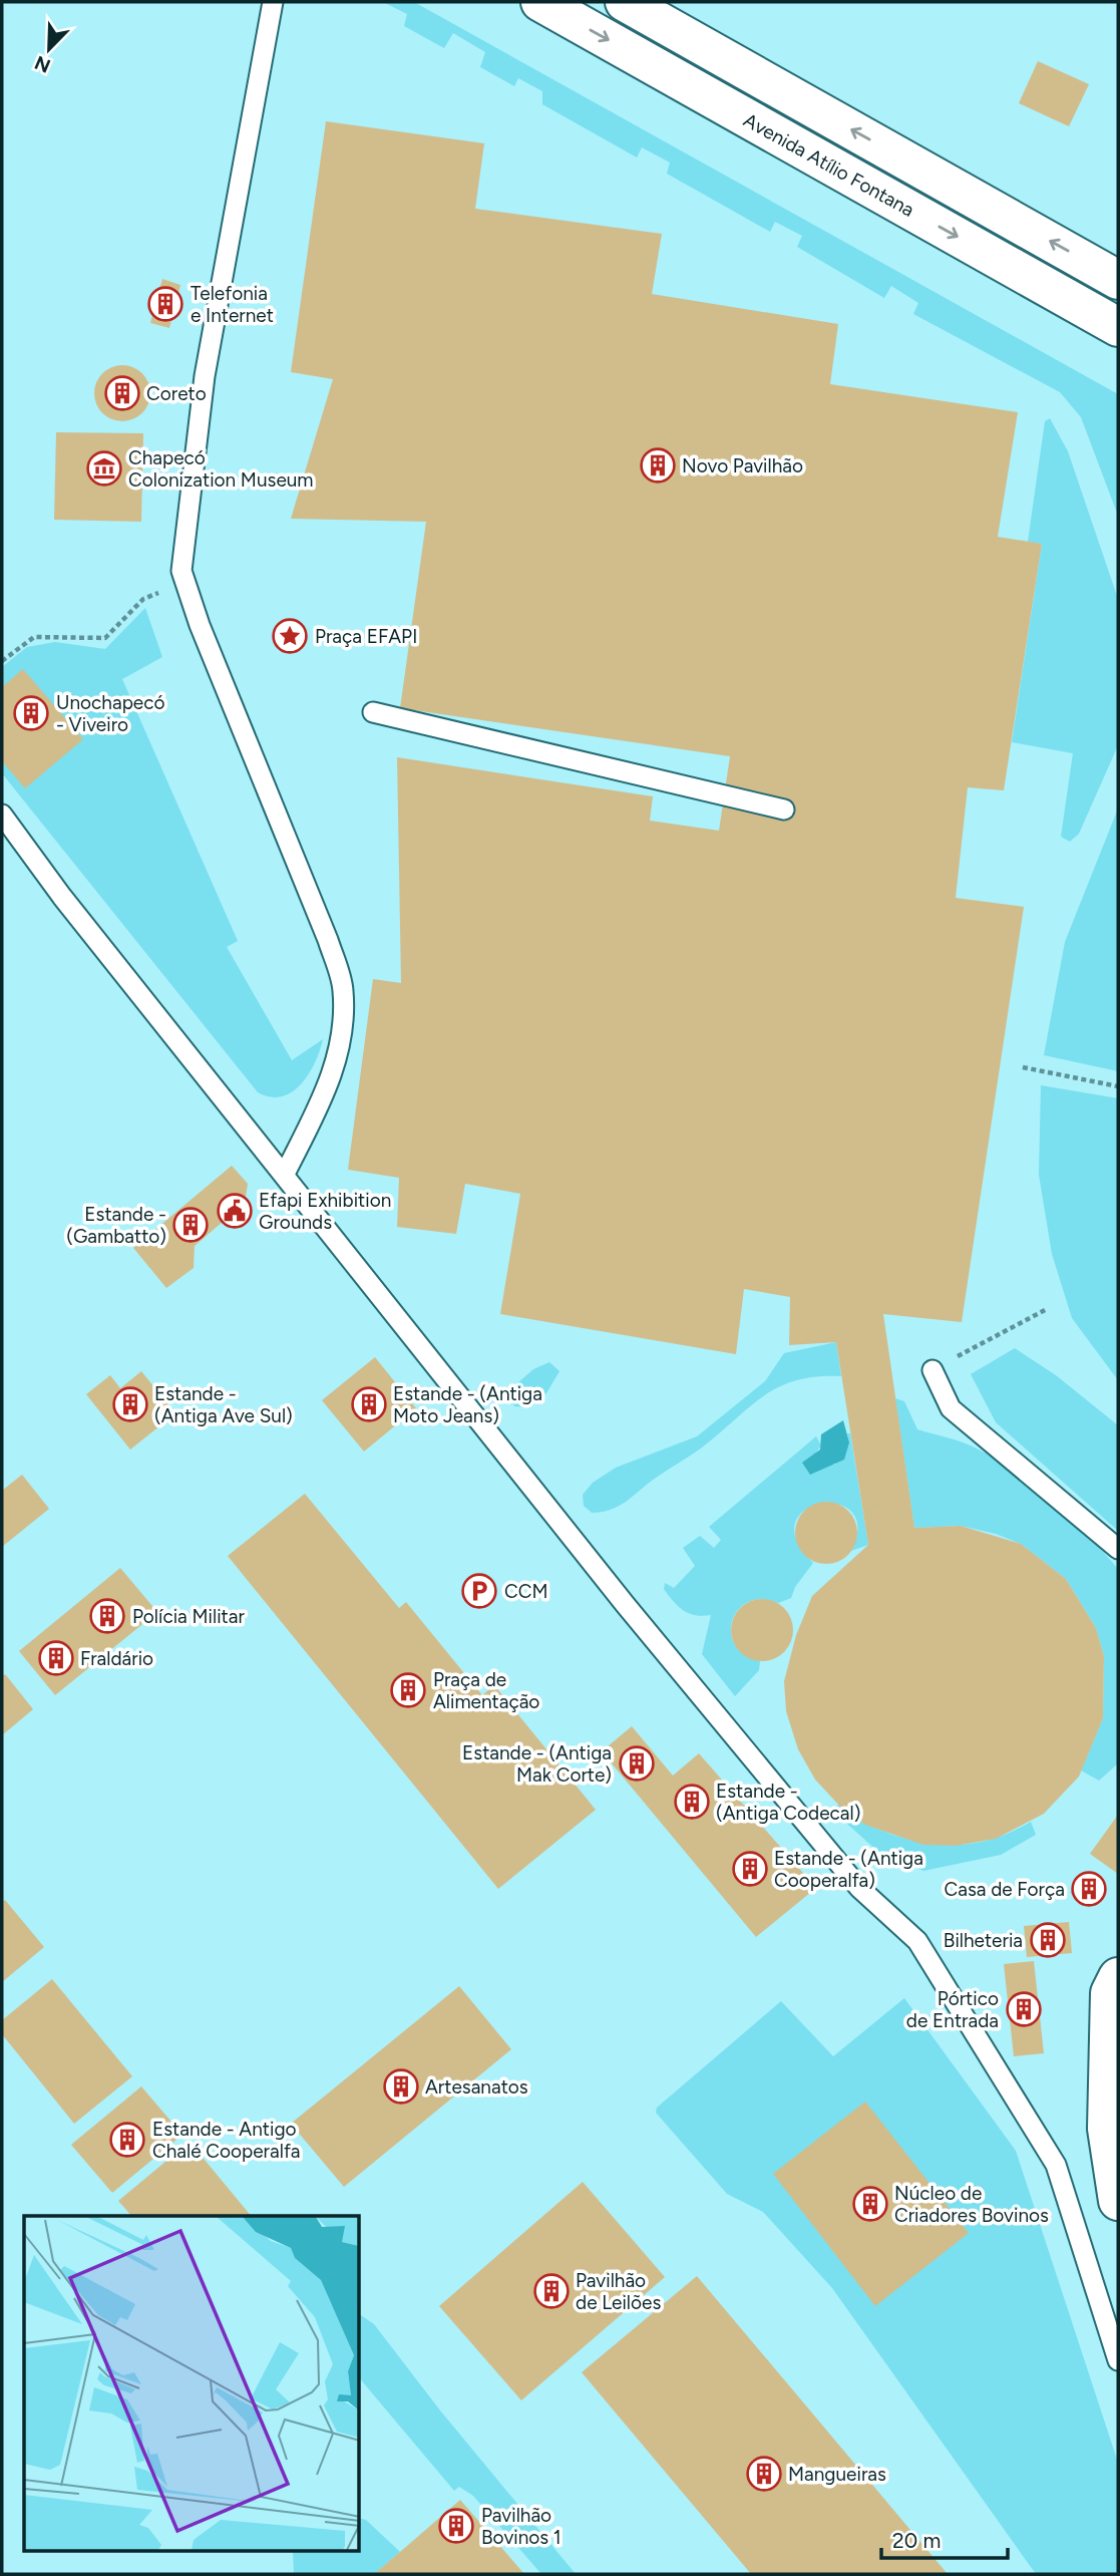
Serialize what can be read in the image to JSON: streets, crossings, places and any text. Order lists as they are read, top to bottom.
{
  "streets": {
    "main road": ["Avenida Atílio Fontana"]
  },
  "places": {
    "building": [
      "Telefonia e Internet",
      "Coreto",
      "Novo Pavilhão",
      "Unochapecó - Viveiro",
      "Estande - (Gambatto)",
      "Estande - (Antiga Ave Sul)",
      "Estande - (Antiga Moto Jeans)",
      "Polícia Militar",
      "Fraldário",
      "Praça de Alimentação",
      "Estande - (Antiga Mak Corte)",
      "Estande - (Antiga Codecal)",
      "Estande - (Antiga Cooperalfa)",
      "Casa de Força",
      "Bilheteria",
      "Pórtico de Entrada",
      "Artesanatos",
      "Estande - Antigo Chalé Cooperalfa",
      "Núcleo de Criadores Bovinos",
      "Pavilhão de Leilões",
      "Mangueiras",
      "Pavilhão Bovinos 1"
    ],
    "museum": ["Chapecó Colonization Museum"],
    "place": ["Praça EFAPI"],
    "public building": ["Efapi Exhibition Grounds"],
    "parking": ["CCM"]
  },
  "scale_bar": "20 m",
  "north": "bottom left"
}
